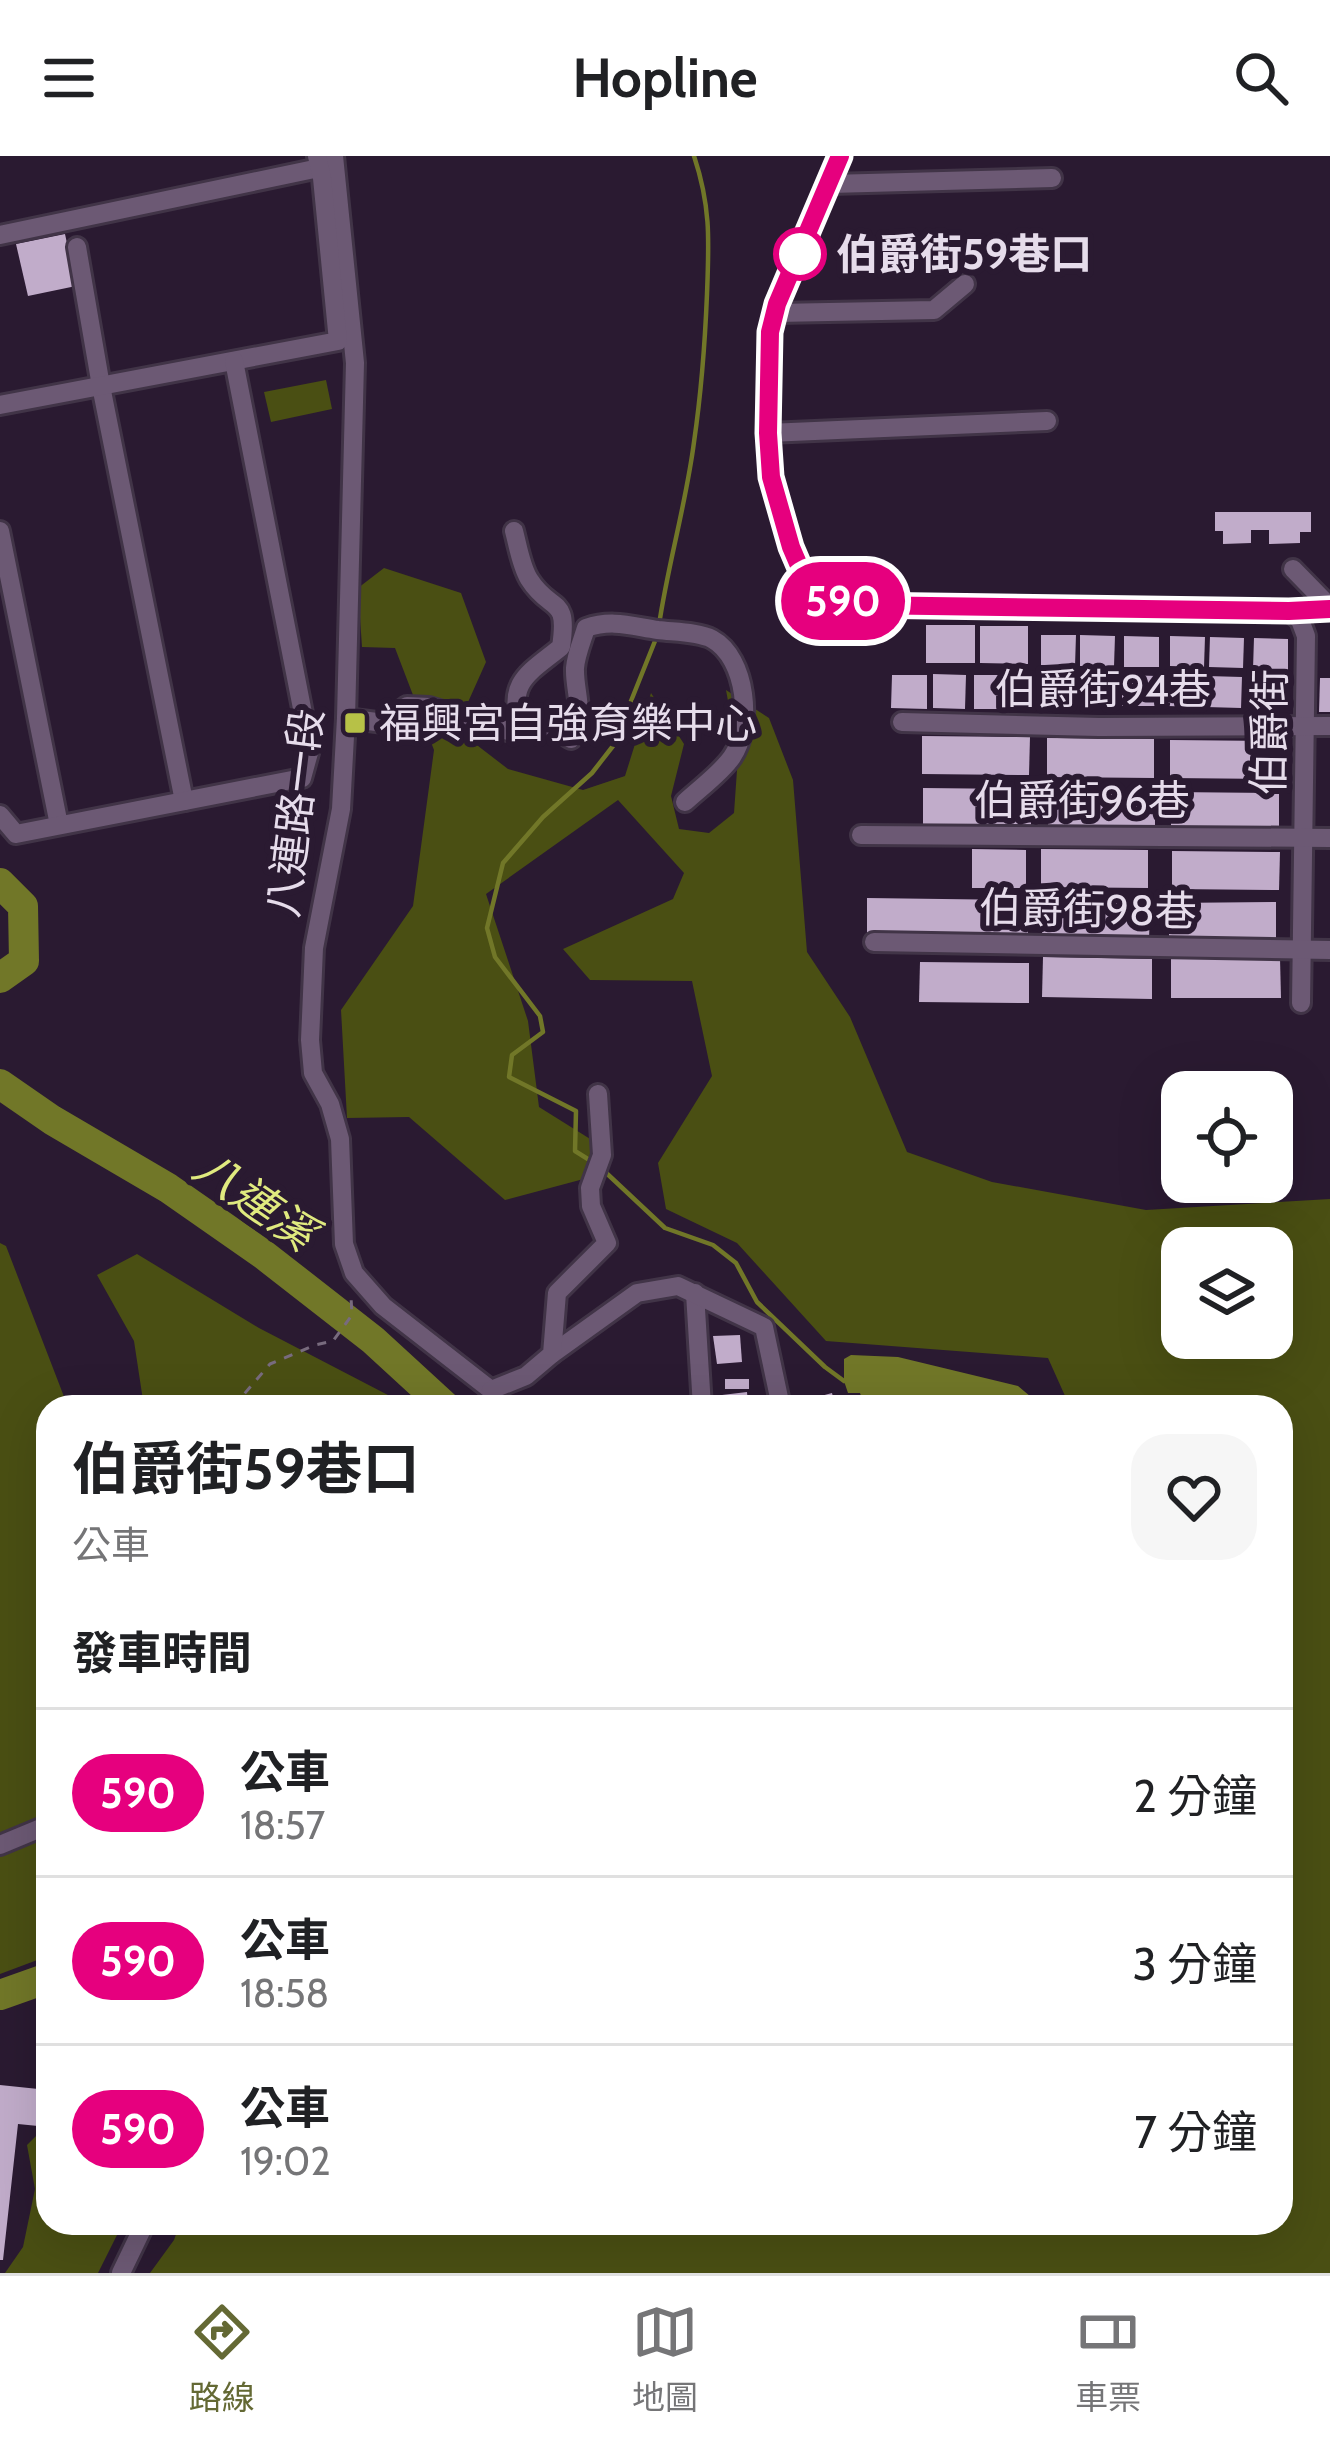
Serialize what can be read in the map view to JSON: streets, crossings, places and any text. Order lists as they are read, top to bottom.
{
  "streets": {
    "street": [
      "伯爵街94巷",
      "伯爵街",
      "伯爵街96巷",
      "八連路一段",
      "伯爵街98巷"
    ]
  },
  "crossings": [
    ["伯爵街94巷", "伯爵街"],
    ["伯爵街", "伯爵街96巷"],
    ["伯爵街", "伯爵街98巷"]
  ],
  "water": ["八連溪"],
  "places": {
    "other": ["伯爵街59巷口"],
    "transit": ["福興宮自強育樂中心"]
  },
  "lines": ["bus line 590"],
  "page": {
    "header": "Hopline",
    "on_map": "590",
    "heading": [
      ["伯爵街59巷口", "公車"],
      "發車時間"
    ],
    "list": [
      {
        "mark": "590",
        "name": "公車",
        "note": "18:57",
        "value": "2 分鐘"
      },
      {
        "mark": "590",
        "name": "公車",
        "note": "18:58",
        "value": "3 分鐘"
      },
      {
        "mark": "590",
        "name": "公車",
        "note": "19:02",
        "value": "7 分鐘"
      }
    ],
    "tabs": ["路線", "地圖", "車票"]
  }
}
